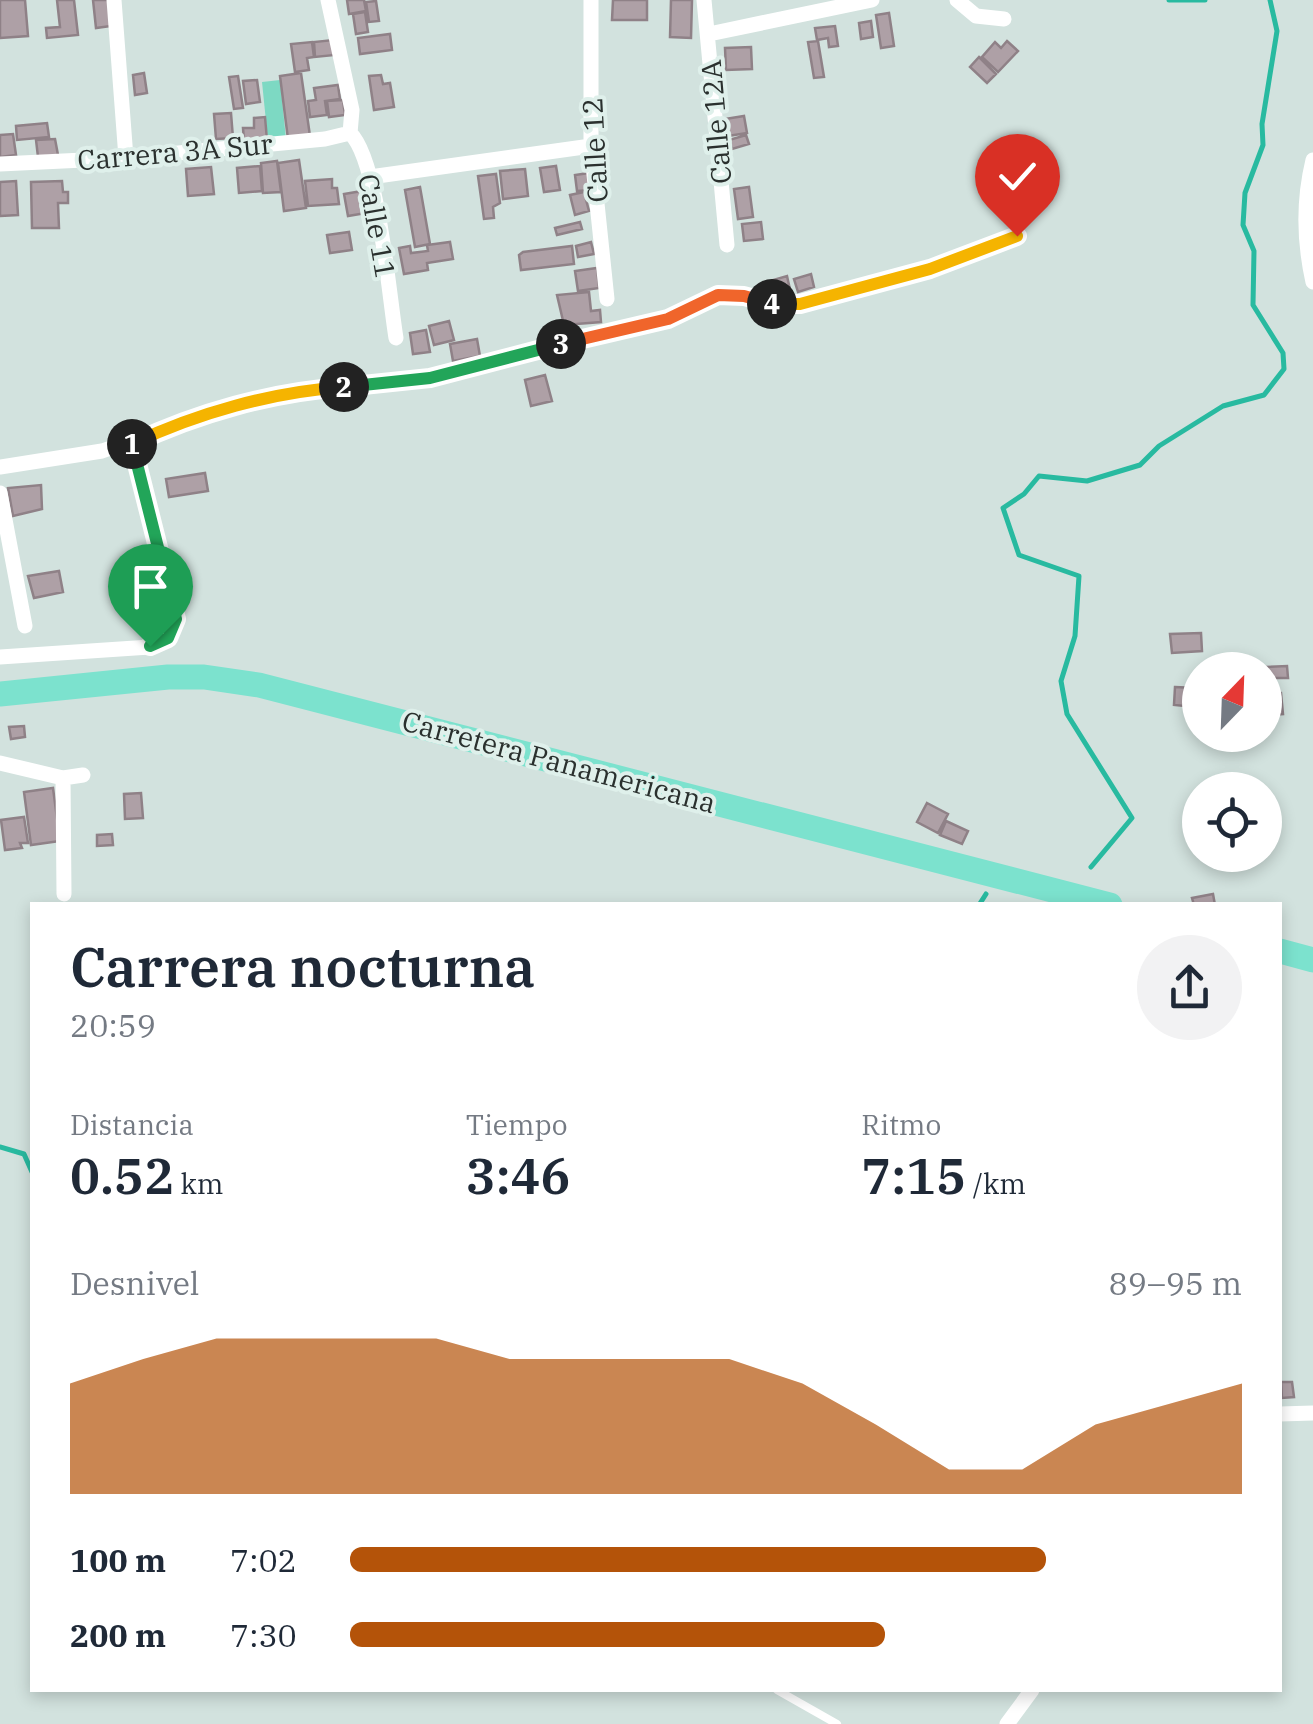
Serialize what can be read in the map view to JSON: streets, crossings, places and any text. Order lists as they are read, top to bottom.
{
  "streets": {
    "highway": ["Carretera Panamericana"],
    "street": [
      "Calle 12A",
      "Calle 12",
      "Carrera 3A Sur",
      "Calle 11"
    ]
  },
  "crossings": [
    ["Carrera 3A Sur", "Calle 11"]
  ],
  "north": "top right",
  "page": {
    "pins": [
      "4",
      "3",
      "2",
      "1"
    ],
    "heading": ["Carrera nocturna", "20:59"],
    "stats": [
      ["Distancia", "0.52 km"],
      ["Tiempo", "3:46"],
      ["Ritmo", "7:15 /km"]
    ],
    "chart": ["Desnivel", "89–95 m"],
    "list": [
      {
        "name": "100 m",
        "note": "7:02"
      },
      {
        "name": "200 m",
        "note": "7:30"
      }
    ]
  }
}
